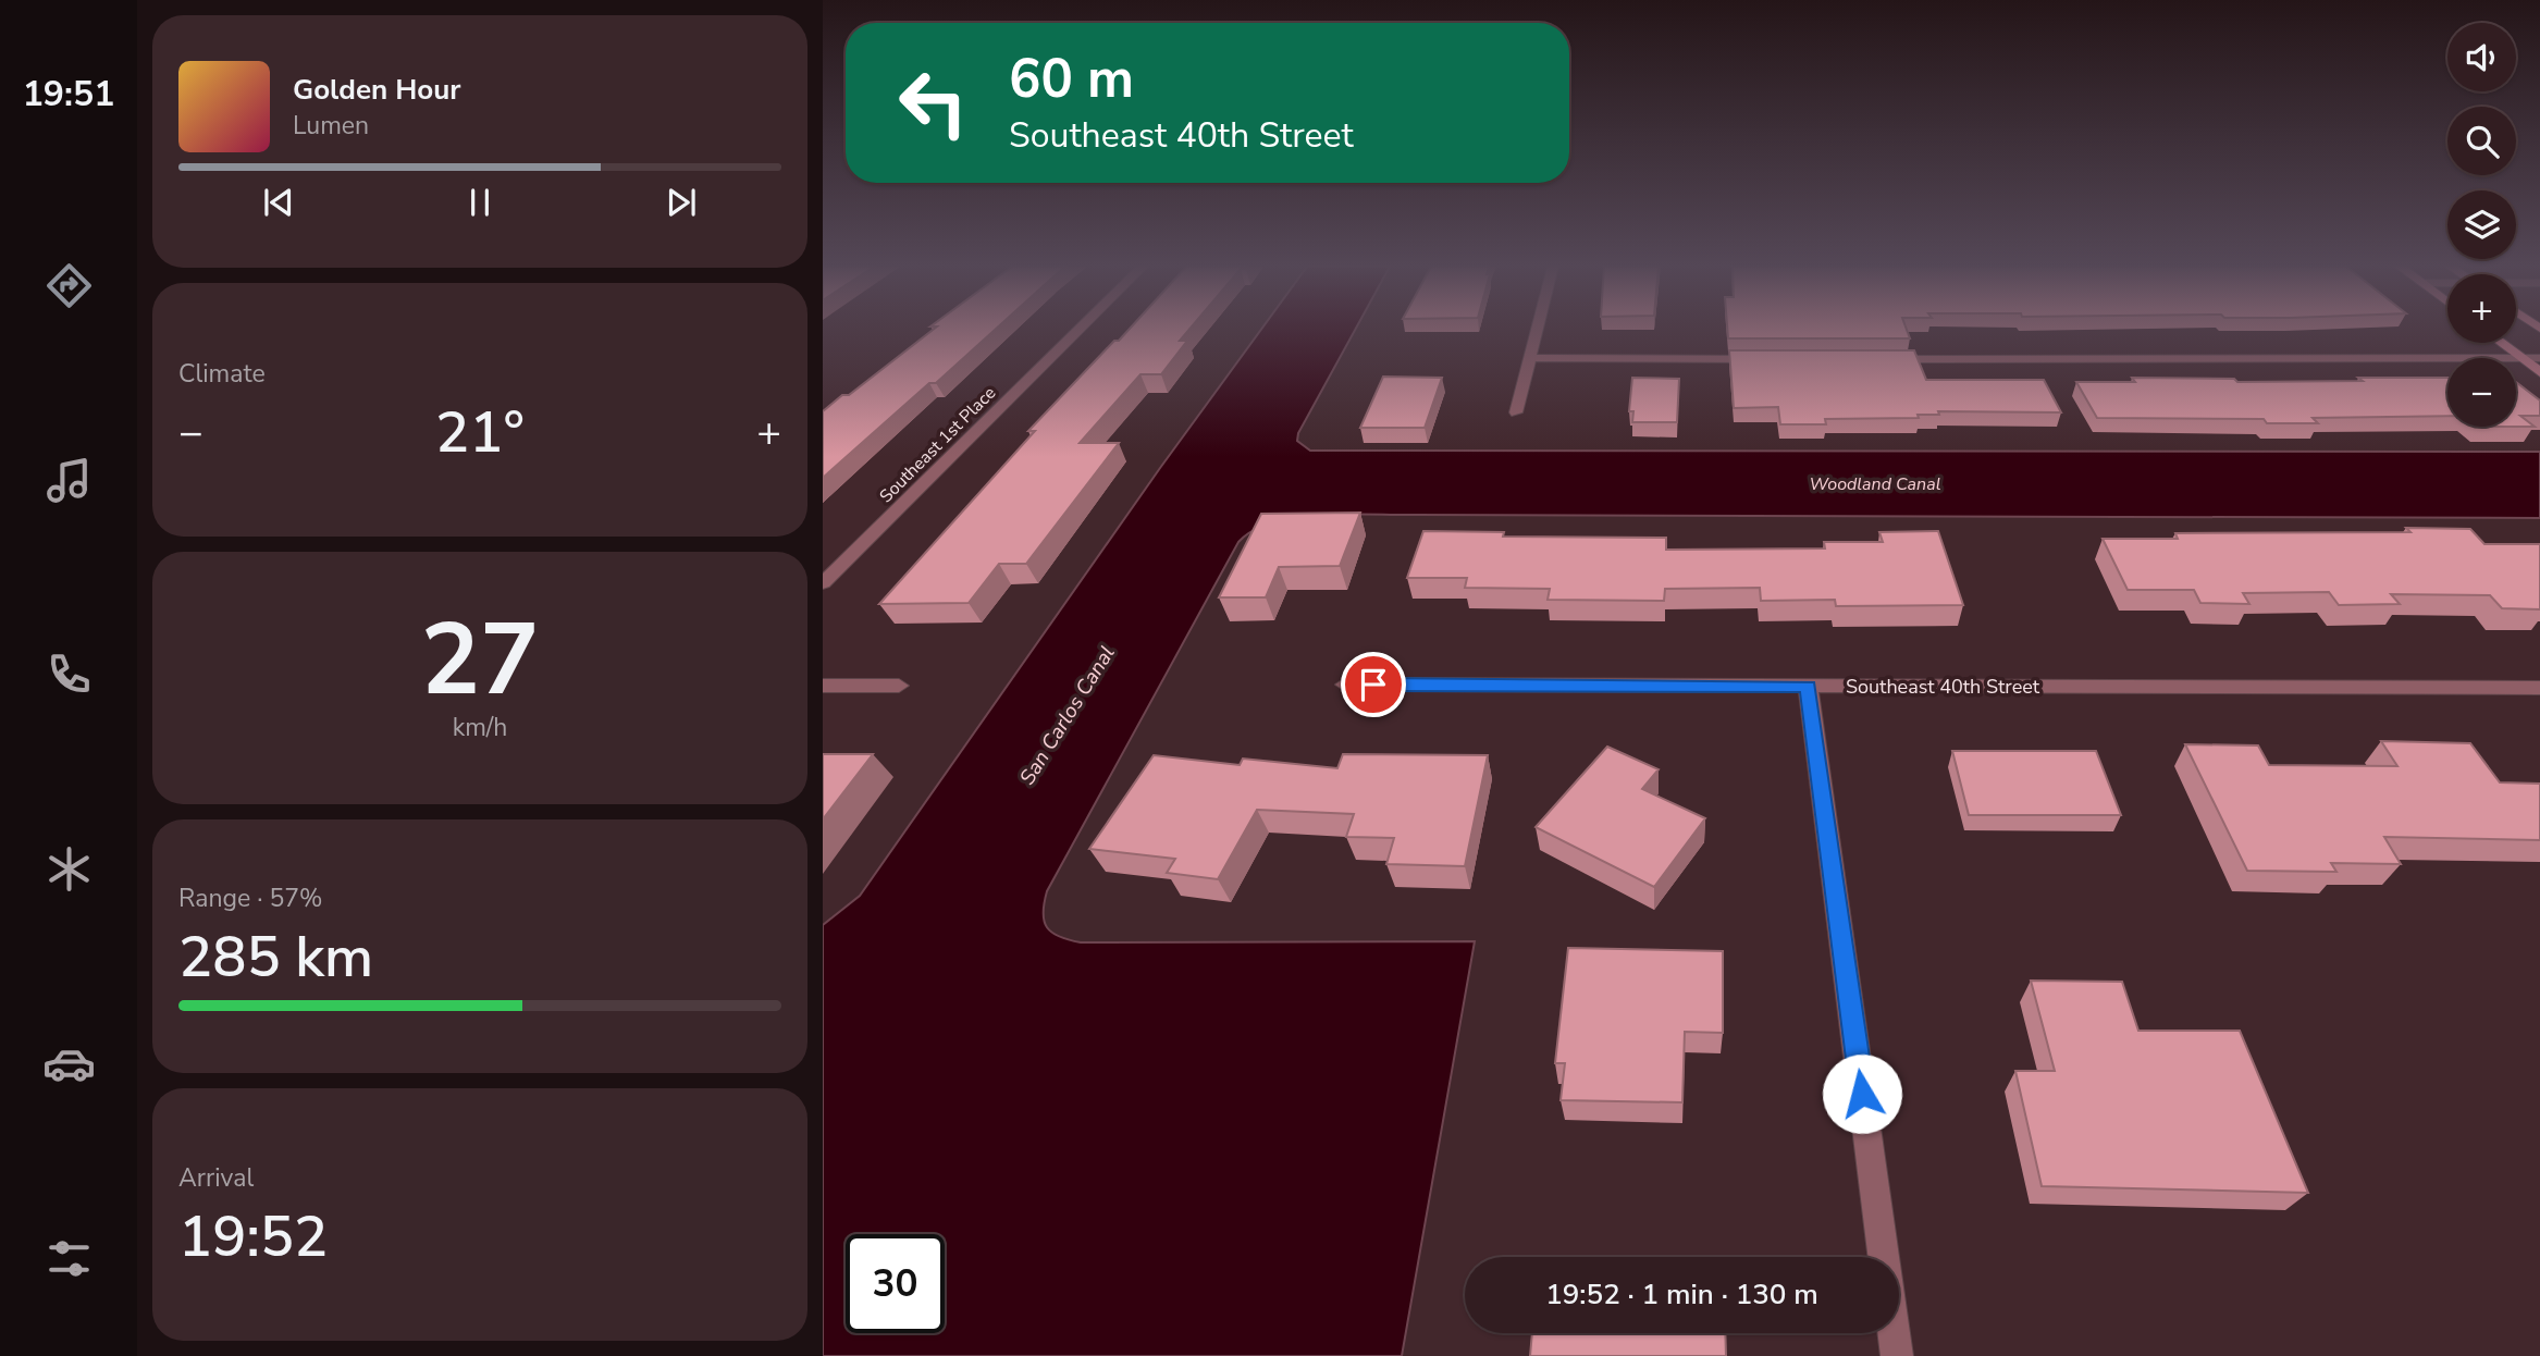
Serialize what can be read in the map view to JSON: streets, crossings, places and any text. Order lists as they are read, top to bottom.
{
  "streets": {
    "street": ["Southeast 1st Place", "Southeast 40th Street"]
  },
  "water": ["Woodland Canal", "San Carlos Canal"],
  "page": {
    "tabs": "19:51",
    "map_buttons": ["+", "−"],
    "turn": ["60 m", "Southeast 40th Street"],
    "song": ["Golden Hour", "Lumen"],
    "tile": [
      "Climate",
      ["27", "km/h"],
      ["Range · 57%", "285 km"],
      ["Arrival", "19:52"]
    ],
    "heat": ["−", "21°", "+"],
    "limit": "30",
    "trip": "19:52 · 1 min · 130 m"
  }
}
